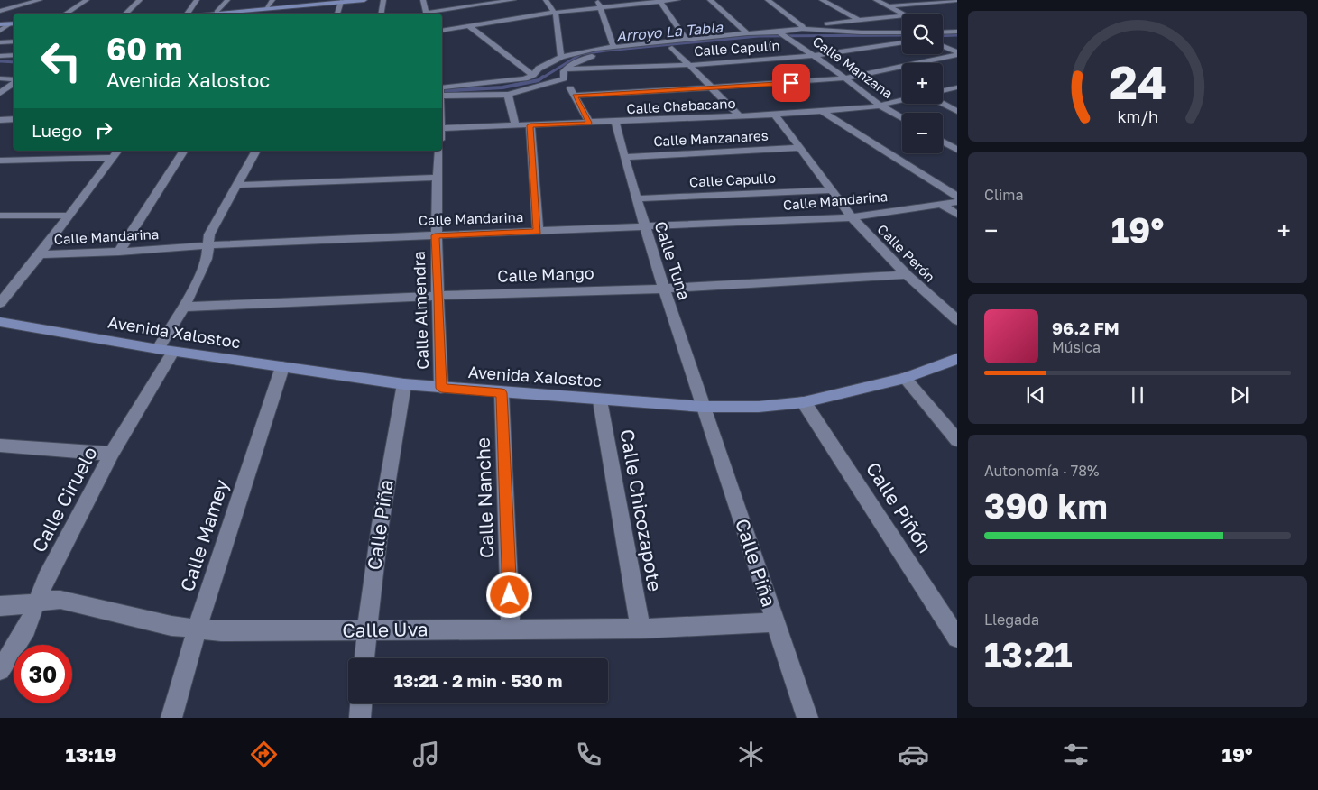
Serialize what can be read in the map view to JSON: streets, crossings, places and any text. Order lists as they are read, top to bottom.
{
  "streets": {
    "street": [
      "Calle Capulín",
      "Calle Manzana",
      "Calle Chabacano",
      "Calle Manzanares",
      "Calle Capullo",
      "Calle Mandarina",
      "Calle Perón",
      "Calle Tuna",
      "Calle Mango",
      "Calle Almendra",
      "Avenida Xalostoc",
      "Calle Nanche",
      "Calle Ciruelo",
      "Calle Piñón",
      "Calle Chicozapote",
      "Calle Piña",
      "Calle Mamey",
      "Calle Uva"
    ]
  },
  "crossings": [
    ["Calle Capulín", "Calle Manzana"],
    ["Calle Manzana", "Calle Chabacano"],
    ["Calle Chabacano", "Calle Perón"],
    ["Calle Chabacano", "Calle Tuna"],
    ["Calle Manzanares", "Calle Perón"],
    ["Calle Manzanares", "Calle Tuna"],
    ["Calle Capullo", "Calle Perón"],
    ["Calle Capullo", "Calle Tuna"],
    ["Calle Mandarina", "Calle Perón"],
    ["Calle Mandarina", "Calle Tuna"],
    ["Calle Mandarina", "Calle Almendra"],
    ["Calle Mandarina", "Calle Ciruelo"],
    ["Calle Perón", "Calle Mango"],
    ["Calle Tuna", "Calle Mango"],
    ["Calle Tuna", "Avenida Xalostoc"],
    ["Calle Tuna", "Calle Piña"],
    ["Calle Mango", "Calle Almendra"],
    ["Calle Mango", "Calle Ciruelo"],
    ["Calle Almendra", "Avenida Xalostoc"],
    ["Avenida Xalostoc", "Calle Nanche"],
    ["Avenida Xalostoc", "Calle Ciruelo"],
    ["Avenida Xalostoc", "Calle Piñón"],
    ["Avenida Xalostoc", "Calle Chicozapote"],
    ["Avenida Xalostoc", "Calle Piña"],
    ["Avenida Xalostoc", "Calle Mamey"],
    ["Calle Nanche", "Calle Uva"],
    ["Calle Ciruelo", "Calle Uva"],
    ["Calle Chicozapote", "Calle Uva"],
    ["Calle Piña", "Calle Uva"],
    ["Calle Mamey", "Calle Uva"]
  ],
  "water": ["Arroyo La Tabla"],
  "page": {
    "map_buttons": ["+", "−"],
    "turn": ["60 m", "Avenida Xalostoc"],
    "then": "Luego",
    "tile": [
      "Clima",
      ["Autonomía · 78%", "390 km"],
      ["Llegada", "13:21"]
    ],
    "heat": ["−", "19°", "+"],
    "song": ["96.2 FM", "Música"],
    "limit": "30",
    "trip": "13:21 · 2 min · 530 m",
    "tabs": ["13:19", "19°"],
    "gauge": ["24", "km/h"]
  }
}
